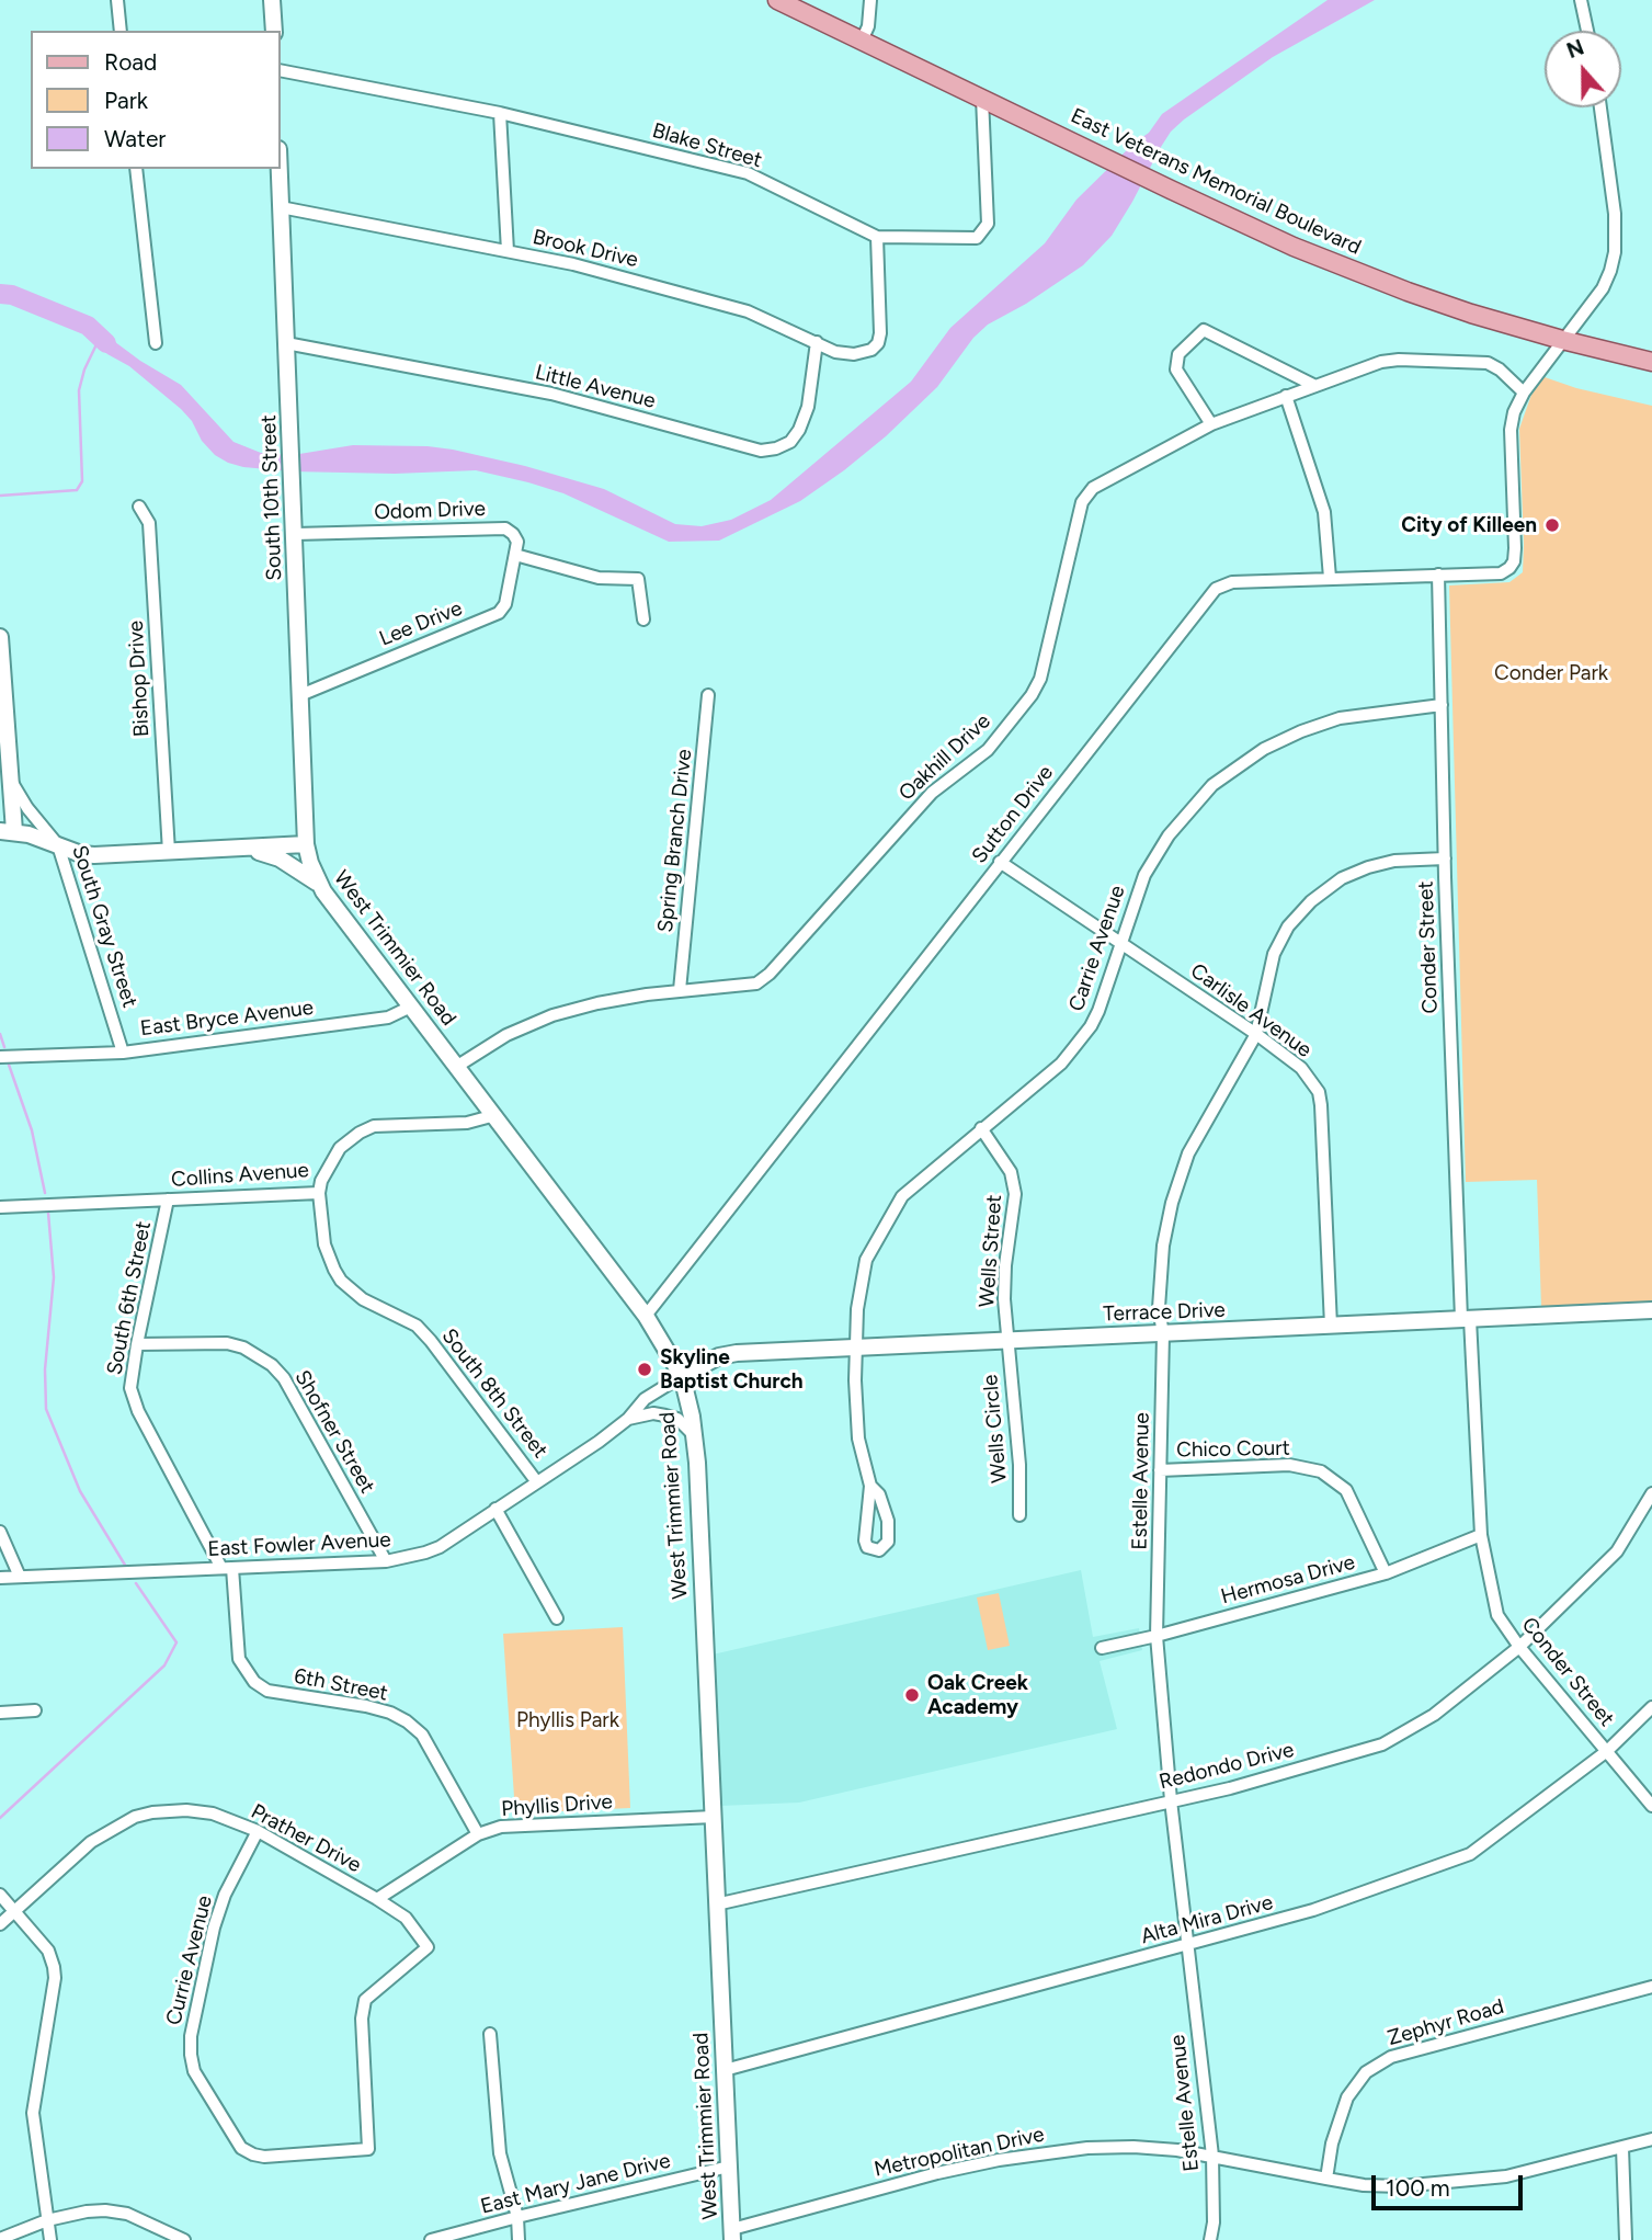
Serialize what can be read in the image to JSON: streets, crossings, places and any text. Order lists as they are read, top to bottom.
{
  "streets": {
    "main road": ["East Veterans Memorial Boulevard"],
    "street": [
      "Blake Street",
      "Brook Drive",
      "Little Avenue",
      "South 10th Street",
      "Odom Drive",
      "Lee Drive",
      "Bishop Drive",
      "Oakhill Drive",
      "Sutton Drive",
      "Spring Branch Drive",
      "South Gray Street",
      "Conder Street",
      "West Trimmier Road",
      "Carrie Avenue",
      "Carlisle Avenue",
      "East Bryce Avenue",
      "Collins Avenue",
      "Wells Street",
      "South 6th Street",
      "Terrace Drive",
      "South 8th Street",
      "Wells Circle",
      "Shofner Street",
      "Chico Court",
      "Estelle Avenue",
      "East Fowler Avenue",
      "Hermosa Drive",
      "6th Street",
      "Redondo Drive",
      "Phyllis Drive",
      "Prather Drive",
      "Alta Mira Drive",
      "Currie Avenue",
      "Zephyr Road",
      "Metropolitan Drive",
      "East Mary Jane Drive"
    ]
  },
  "crossings": [
    ["Blake Street", "East Veterans Memorial Boulevard"],
    ["Blake Street", "Brook Drive"],
    ["Brook Drive", "Little Avenue"],
    ["Brook Drive", "South 10th Street"],
    ["Little Avenue", "South 10th Street"],
    ["South 10th Street", "Odom Drive"],
    ["South 10th Street", "Lee Drive"],
    ["South 10th Street", "West Trimmier Road"],
    ["Odom Drive", "Lee Drive"],
    ["Oakhill Drive", "Sutton Drive"],
    ["Oakhill Drive", "Spring Branch Drive"],
    ["Oakhill Drive", "West Trimmier Road"],
    ["Sutton Drive", "Conder Street"],
    ["Sutton Drive", "West Trimmier Road"],
    ["Sutton Drive", "Carlisle Avenue"],
    ["South Gray Street", "East Bryce Avenue"],
    ["Conder Street", "Carrie Avenue"],
    ["Conder Street", "Terrace Drive"],
    ["Conder Street", "Estelle Avenue"],
    ["Conder Street", "Hermosa Drive"],
    ["Conder Street", "Redondo Drive"],
    ["Conder Street", "Alta Mira Drive"],
    ["West Trimmier Road", "East Bryce Avenue"],
    ["West Trimmier Road", "Collins Avenue"],
    ["West Trimmier Road", "Terrace Drive"],
    ["West Trimmier Road", "East Fowler Avenue"],
    ["West Trimmier Road", "Redondo Drive"],
    ["West Trimmier Road", "Phyllis Drive"],
    ["West Trimmier Road", "Alta Mira Drive"],
    ["West Trimmier Road", "Metropolitan Drive"],
    ["West Trimmier Road", "East Mary Jane Drive"],
    ["Carrie Avenue", "Carlisle Avenue"],
    ["Carrie Avenue", "Wells Street"],
    ["Carrie Avenue", "Terrace Drive"],
    ["Carlisle Avenue", "Terrace Drive"],
    ["Carlisle Avenue", "Estelle Avenue"],
    ["Collins Avenue", "South 6th Street"],
    ["Collins Avenue", "South 8th Street"],
    ["Wells Street", "Terrace Drive"],
    ["Wells Street", "Wells Circle"],
    ["South 6th Street", "Shofner Street"],
    ["South 6th Street", "East Fowler Avenue"],
    ["South 6th Street", "6th Street"],
    ["Terrace Drive", "Wells Circle"],
    ["Terrace Drive", "Estelle Avenue"],
    ["Terrace Drive", "East Fowler Avenue"],
    ["South 8th Street", "East Fowler Avenue"],
    ["Shofner Street", "East Fowler Avenue"],
    ["Chico Court", "Estelle Avenue"],
    ["Chico Court", "Hermosa Drive"],
    ["Estelle Avenue", "Hermosa Drive"],
    ["Estelle Avenue", "Redondo Drive"],
    ["Estelle Avenue", "Alta Mira Drive"],
    ["Estelle Avenue", "Metropolitan Drive"],
    ["East Fowler Avenue", "6th Street"],
    ["6th Street", "Phyllis Drive"],
    ["Phyllis Drive", "Prather Drive"],
    ["Prather Drive", "Currie Avenue"],
    ["Zephyr Road", "Metropolitan Drive"]
  ],
  "parks": ["Conder Park", "Phyllis Park"],
  "places": ["City of Killeen", "Skyline Baptist Church", "Oak Creek Academy"],
  "legend": ["Road", "Park", "Water"],
  "scale_bar": "100 m",
  "north": "top"
}
